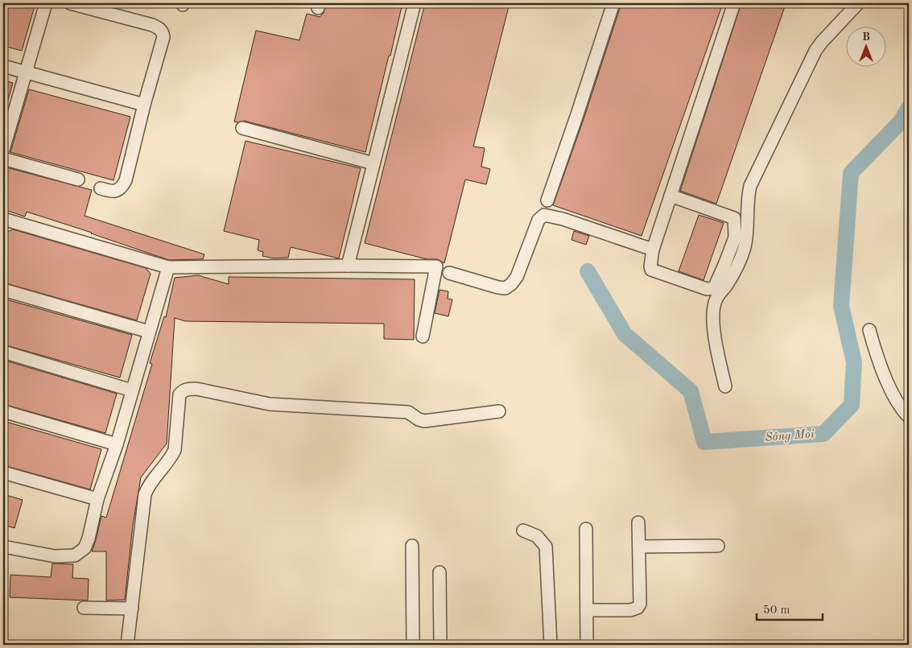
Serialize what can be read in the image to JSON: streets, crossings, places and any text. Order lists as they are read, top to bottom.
{
  "water": ["Sông Moi"],
  "scale_bar": "50 m",
  "north": "top"
}
